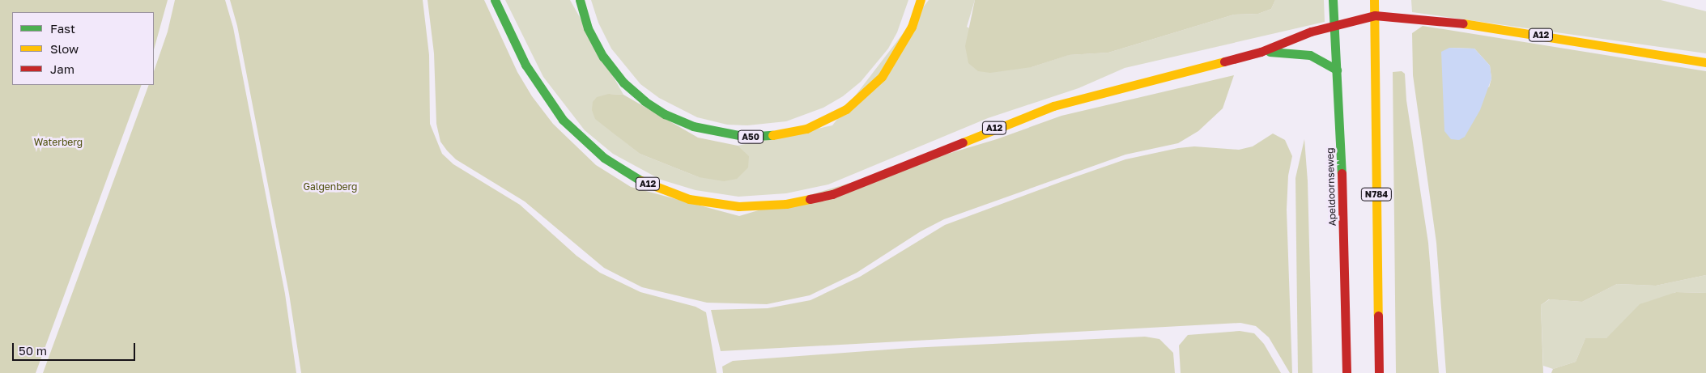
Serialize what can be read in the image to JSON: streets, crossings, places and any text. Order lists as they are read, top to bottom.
{
  "streets": {
    "main road": [
      "A12",
      "A50",
      "Apeldoornseweg",
      "N784"
    ]
  },
  "crossings": [
    ["A12", "Apeldoornseweg"],
    ["A12", "N784"]
  ],
  "parks": ["Waterberg", "Galgenberg"],
  "legend": ["Fast", "Slow", "Jam"],
  "scale_bar": "50 m"
}
